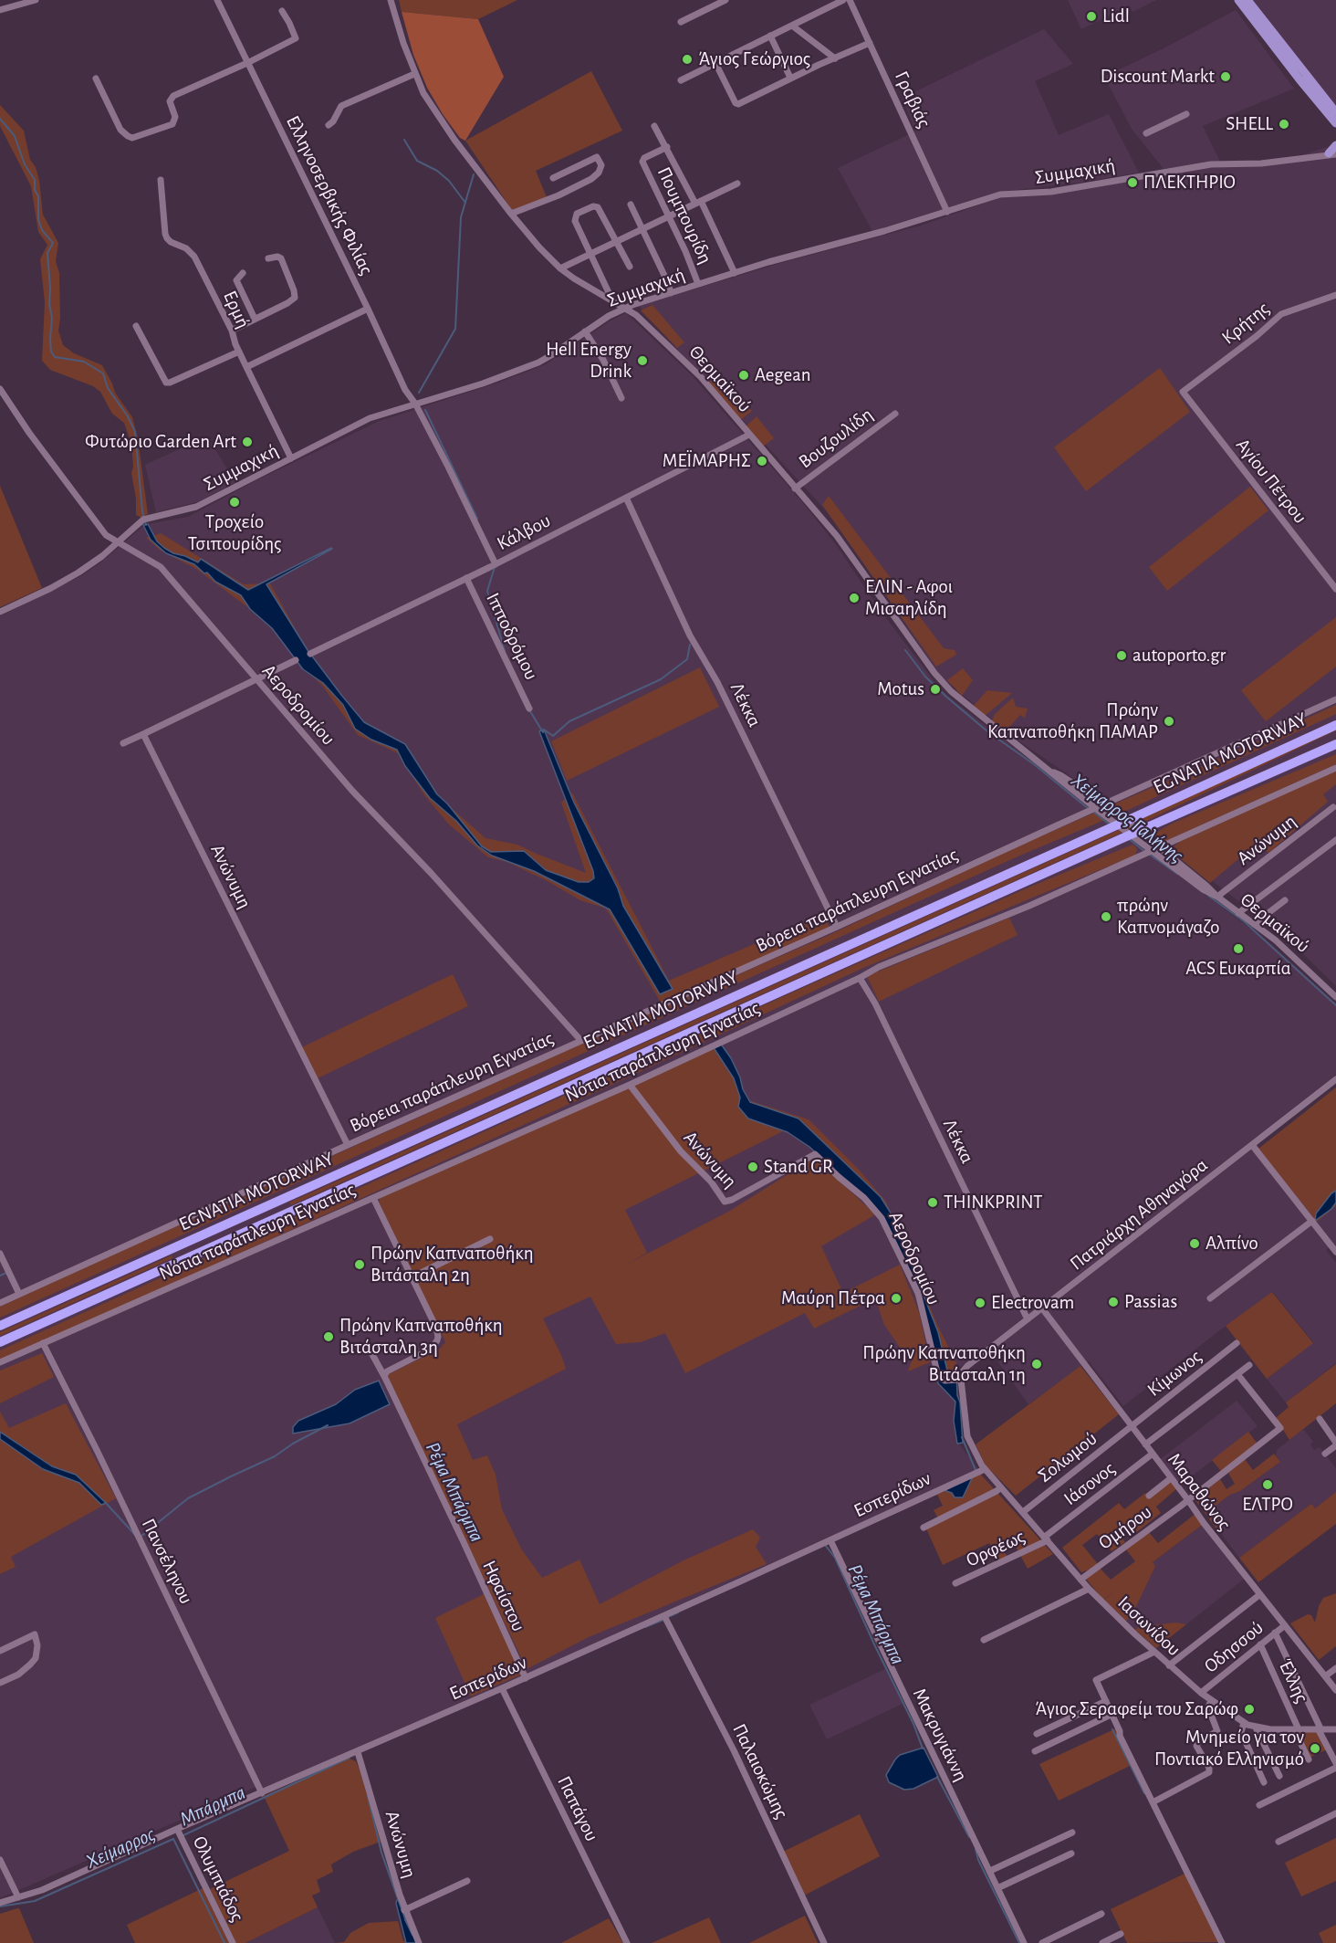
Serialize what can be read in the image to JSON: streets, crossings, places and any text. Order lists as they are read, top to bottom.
{
  "streets": {
    "highway": ["EGNATIA MOTORWAY"],
    "street": [
      "Γραβιάς",
      "Συμμαχική",
      "Ελληνοσερβικής Φιλίας",
      "Πουμπουρίδη",
      "Ερμή",
      "Κρήτης",
      "Θερμαϊκού",
      "Βουζουλίδη",
      "Αγίου Πέτρου",
      "Κάλβου",
      "Ιπποδρόμου",
      "Αεροδρομίου",
      "Λέκκα",
      "Ανώνυμη",
      "Βόρεια παράπλευρη Εγνατίας",
      "Νότια παράπλευρη Εγνατίας",
      "Πατριάρχη Αθηναγόρα",
      "Κίμωνος",
      "Σολωμού",
      "Ιάσονος",
      "Μαραθώνος",
      "Εσπερίδων",
      "Ομήρου",
      "Ορφέως",
      "Πανσέληνου",
      "Ηφαίστου",
      "Ιασωνίδου",
      "Οδησσού",
      "Έλλης",
      "Μακρυγιάννη",
      "Παλαιοκώμης",
      "Παπάγου",
      "Ολυμπιάδος"
    ]
  },
  "crossings": [
    ["Γραβιάς", "Συμμαχική"],
    ["Συμμαχική", "Ελληνοσερβικής Φιλίας"],
    ["Συμμαχική", "Πουμπουρίδη"],
    ["Συμμαχική", "Ερμή"],
    ["Συμμαχική", "Θερμαϊκού"],
    ["Συμμαχική", "Αεροδρομίου"],
    ["Ελληνοσερβικής Φιλίας", "Κάλβου"],
    ["Κρήτης", "Αγίου Πέτρου"],
    ["Θερμαϊκού", "Βουζουλίδη"],
    ["Θερμαϊκού", "Κάλβου"],
    ["Θερμαϊκού", "Ανώνυμη"],
    ["Θερμαϊκού", "Βόρεια παράπλευρη Εγνατίας"],
    ["Θερμαϊκού", "Νότια παράπλευρη Εγνατίας"],
    ["Κάλβου", "Ιπποδρόμου"],
    ["Κάλβου", "Λέκκα"],
    ["Αεροδρομίου", "Ανώνυμη"],
    ["Αεροδρομίου", "Βόρεια παράπλευρη Εγνατίας"],
    ["Αεροδρομίου", "Πατριάρχη Αθηναγόρα"],
    ["Λέκκα", "Βόρεια παράπλευρη Εγνατίας"],
    ["Λέκκα", "Νότια παράπλευρη Εγνατίας"],
    ["Λέκκα", "Πατριάρχη Αθηναγόρα"],
    ["Ανώνυμη", "Βόρεια παράπλευρη Εγνατίας"],
    ["Ανώνυμη", "Νότια παράπλευρη Εγνατίας"],
    ["Ανώνυμη", "Εσπερίδων"],
    ["Νότια παράπλευρη Εγνατίας", "Πανσέληνου"],
    ["Πατριάρχη Αθηναγόρα", "Μαραθώνος"],
    ["Κίμωνος", "Σολωμού"],
    ["Κίμωνος", "Μαραθώνος"],
    ["Σολωμού", "Μαραθώνος"],
    ["Σολωμού", "Ιασωνίδου"],
    ["Ιάσονος", "Μαραθώνος"],
    ["Ιάσονος", "Ορφέως"],
    ["Ιάσονος", "Ιασωνίδου"],
    ["Μαραθώνος", "Ομήρου"],
    ["Μαραθώνος", "Οδησσού"],
    ["Εσπερίδων", "Πανσέληνου"],
    ["Εσπερίδων", "Ηφαίστου"],
    ["Εσπερίδων", "Ιασωνίδου"],
    ["Εσπερίδων", "Μακρυγιάννη"],
    ["Εσπερίδων", "Παλαιοκώμης"],
    ["Εσπερίδων", "Παπάγου"],
    ["Εσπερίδων", "Ολυμπιάδος"],
    ["Ομήρου", "Ιασωνίδου"],
    ["Ορφέως", "Ιασωνίδου"],
    ["Ιασωνίδου", "Οδησσού"],
    ["Ιασωνίδου", "Έλλης"],
    ["Οδησσού", "Έλλης"]
  ],
  "water": [
    "Χείμαρρος Γαλήνης",
    "Ρέμα Μπάρμπα",
    "Μπάρμπα",
    "Χείμαρρος"
  ],
  "places": [
    "Lidl",
    "Άγιος Γεώργιος",
    "Discount Markt",
    "SHELL",
    "ΠΛΕΚΤΗΡΙΟ",
    "Hell Energy Drink",
    "Aegean",
    "Φυτώριο Garden Art",
    "ΜΕΪΜΑΡΗΣ",
    "Τροχείο Τσιπουρίδης",
    "ΕΛΙΝ - Αφοι Μισαηλίδη",
    "autoporto.gr",
    "Motus",
    "Πρώην Καπναποθήκη ΠΑΜΑΡ",
    "πρώην Καπνομάγαζο",
    "ACS Ευκαρπία",
    "Stand GR",
    "THINKPRINT",
    "Αλπίνο",
    "Πρώην Καπναποθήκη Βιτάσταλη 2η",
    "Μαύρη Πέτρα",
    "Passias",
    "Electrovam",
    "Πρώην Καπναποθήκη Βιτάσταλη 3η",
    "Πρώην Καπναποθήκη Βιτάσταλη 1η",
    "ΕΛΤΡΟ",
    "Άγιος Σεραφείμ του Σαρώφ",
    "Μνημείο για τον Ποντιακό Ελληνισμό"
  ]
}
